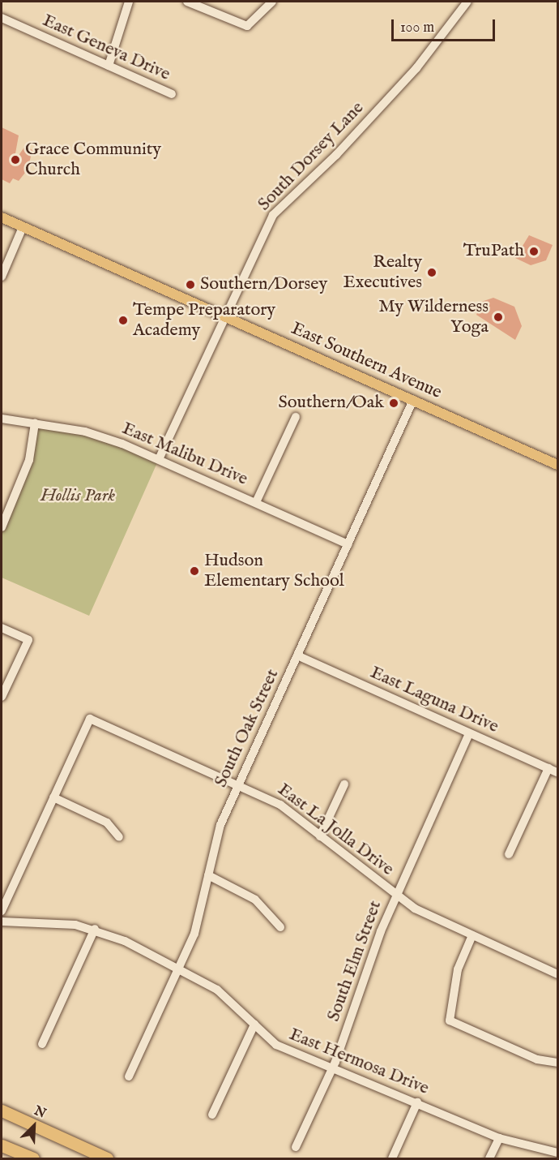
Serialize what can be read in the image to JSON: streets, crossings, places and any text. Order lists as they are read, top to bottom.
{
  "streets": {
    "main road": ["East Southern Avenue"],
    "street": [
      "East Geneva Drive",
      "South Dorsey Lane",
      "East Malibu Drive",
      "East Laguna Drive",
      "South Oak Street",
      "East La Jolla Drive",
      "South Elm Street",
      "East Hermosa Drive"
    ]
  },
  "crossings": [
    ["South Dorsey Lane", "East Southern Avenue"],
    ["South Dorsey Lane", "East Malibu Drive"],
    ["East Southern Avenue", "South Oak Street"],
    ["East Malibu Drive", "South Oak Street"],
    ["East Laguna Drive", "South Oak Street"],
    ["East Laguna Drive", "South Elm Street"],
    ["South Oak Street", "East La Jolla Drive"],
    ["South Oak Street", "East Hermosa Drive"],
    ["East La Jolla Drive", "South Elm Street"],
    ["South Elm Street", "East Hermosa Drive"]
  ],
  "parks": ["Hollis Park"],
  "places": [
    "Grace Community Church",
    "TruPath",
    "Realty Executives",
    "Southern/Dorsey",
    "My Wilderness Yoga",
    "Tempe Preparatory Academy",
    "Southern/Oak",
    "Hudson Elementary School"
  ],
  "scale_bar": "100 m",
  "north": "top right"
}
